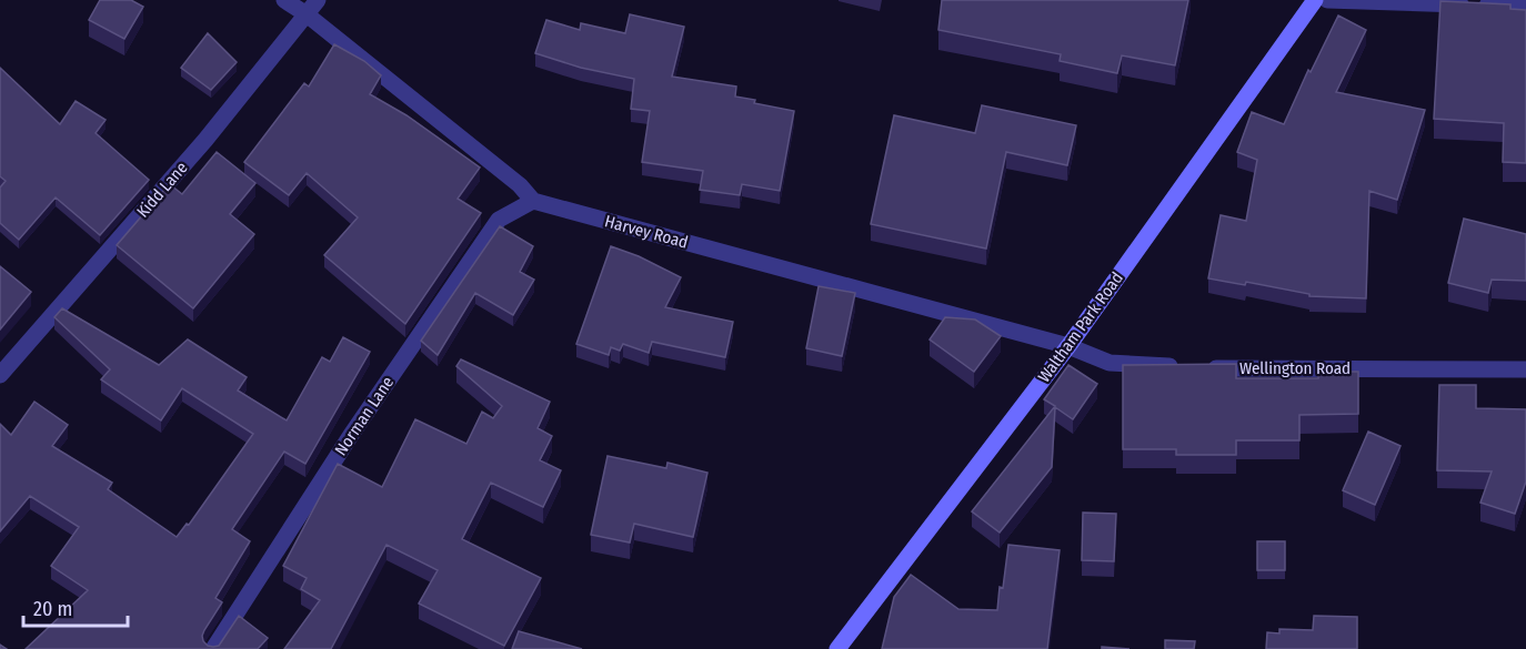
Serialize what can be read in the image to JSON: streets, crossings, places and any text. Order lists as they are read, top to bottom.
{
  "streets": {
    "main road": ["Waltham Park Road"],
    "street": [
      "Kidd Lane",
      "Harvey Road",
      "Wellington Road",
      "Norman Lane"
    ]
  },
  "crossings": [
    ["Harvey Road", "Waltham Park Road"],
    ["Harvey Road", "Wellington Road"],
    ["Harvey Road", "Norman Lane"],
    ["Waltham Park Road", "Wellington Road"]
  ],
  "scale_bar": "20 m"
}
